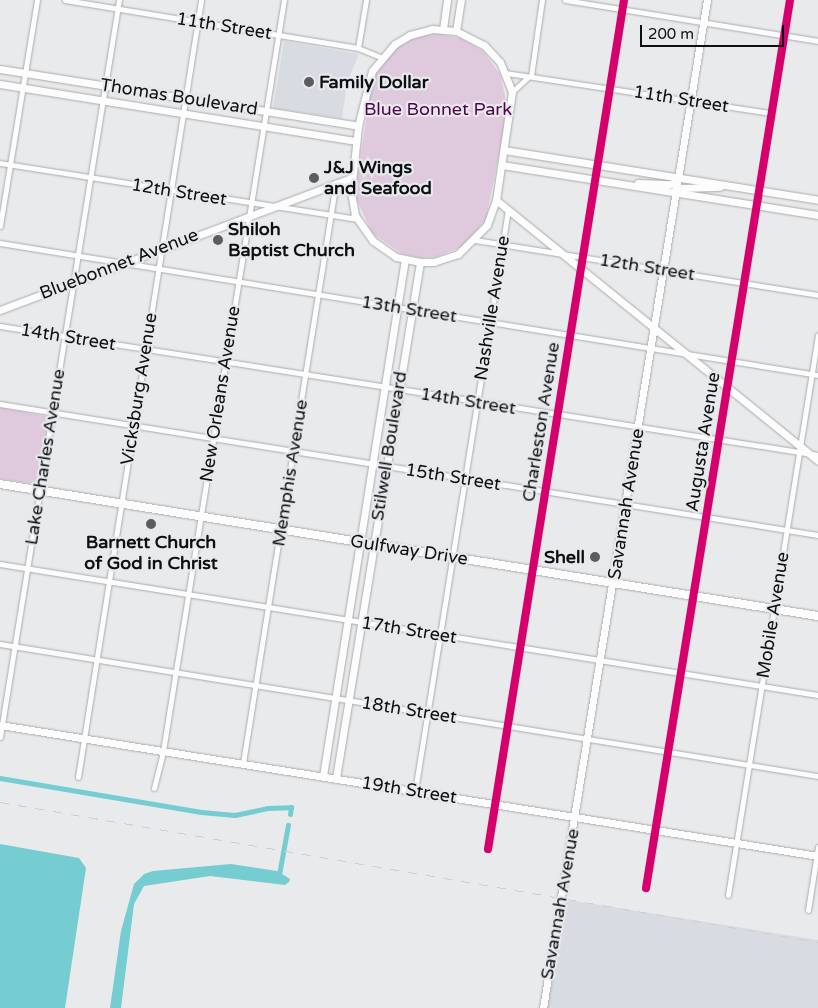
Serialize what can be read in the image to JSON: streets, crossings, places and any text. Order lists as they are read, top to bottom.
{
  "streets": {
    "main road": ["Gulfway Drive"],
    "street": [
      "11th Street",
      "Thomas Boulevard",
      "12th Street",
      "Bluebonnet Avenue",
      "Nashville Avenue",
      "13th Street",
      "14th Street",
      "Vicksburg Avenue",
      "New Orleans Avenue",
      "Charleston Avenue",
      "Augusta Avenue",
      "Stilwell Boulevard",
      "Lake Charles Avenue",
      "Memphis Avenue",
      "15th Street",
      "Savannah Avenue",
      "Mobile Avenue",
      "17th Street",
      "18th Street",
      "19th Street"
    ]
  },
  "crossings": [
    ["11th Street", "Vicksburg Avenue"],
    ["11th Street", "New Orleans Avenue"],
    ["11th Street", "Charleston Avenue"],
    ["11th Street", "Augusta Avenue"],
    ["11th Street", "Lake Charles Avenue"],
    ["11th Street", "Savannah Avenue"],
    ["Thomas Boulevard", "Vicksburg Avenue"],
    ["Thomas Boulevard", "New Orleans Avenue"],
    ["Thomas Boulevard", "Lake Charles Avenue"],
    ["12th Street", "Bluebonnet Avenue"],
    ["12th Street", "Nashville Avenue"],
    ["12th Street", "Vicksburg Avenue"],
    ["12th Street", "New Orleans Avenue"],
    ["12th Street", "Charleston Avenue"],
    ["12th Street", "Augusta Avenue"],
    ["12th Street", "Lake Charles Avenue"],
    ["12th Street", "Memphis Avenue"],
    ["12th Street", "Savannah Avenue"],
    ["Bluebonnet Avenue", "13th Street"],
    ["Bluebonnet Avenue", "Vicksburg Avenue"],
    ["Bluebonnet Avenue", "New Orleans Avenue"],
    ["Bluebonnet Avenue", "Lake Charles Avenue"],
    ["Bluebonnet Avenue", "Memphis Avenue"],
    ["Nashville Avenue", "13th Street"],
    ["Nashville Avenue", "14th Street"],
    ["Nashville Avenue", "15th Street"],
    ["Nashville Avenue", "Gulfway Drive"],
    ["Nashville Avenue", "17th Street"],
    ["Nashville Avenue", "18th Street"],
    ["Nashville Avenue", "19th Street"],
    ["13th Street", "Vicksburg Avenue"],
    ["13th Street", "New Orleans Avenue"],
    ["13th Street", "Charleston Avenue"],
    ["13th Street", "Augusta Avenue"],
    ["13th Street", "Stilwell Boulevard"],
    ["13th Street", "Lake Charles Avenue"],
    ["13th Street", "Memphis Avenue"],
    ["13th Street", "Savannah Avenue"],
    ["13th Street", "Mobile Avenue"],
    ["14th Street", "Vicksburg Avenue"],
    ["14th Street", "New Orleans Avenue"],
    ["14th Street", "Charleston Avenue"],
    ["14th Street", "Augusta Avenue"],
    ["14th Street", "Stilwell Boulevard"],
    ["14th Street", "Lake Charles Avenue"],
    ["14th Street", "Memphis Avenue"],
    ["14th Street", "Savannah Avenue"],
    ["14th Street", "Mobile Avenue"],
    ["Vicksburg Avenue", "15th Street"],
    ["Vicksburg Avenue", "Gulfway Drive"],
    ["Vicksburg Avenue", "17th Street"],
    ["Vicksburg Avenue", "18th Street"],
    ["Vicksburg Avenue", "19th Street"],
    ["New Orleans Avenue", "15th Street"],
    ["New Orleans Avenue", "Gulfway Drive"],
    ["New Orleans Avenue", "17th Street"],
    ["New Orleans Avenue", "18th Street"],
    ["New Orleans Avenue", "19th Street"],
    ["Charleston Avenue", "15th Street"],
    ["Charleston Avenue", "Gulfway Drive"],
    ["Charleston Avenue", "17th Street"],
    ["Charleston Avenue", "18th Street"],
    ["Charleston Avenue", "19th Street"],
    ["Augusta Avenue", "15th Street"],
    ["Augusta Avenue", "Gulfway Drive"],
    ["Augusta Avenue", "17th Street"],
    ["Augusta Avenue", "18th Street"],
    ["Augusta Avenue", "19th Street"],
    ["Stilwell Boulevard", "15th Street"],
    ["Stilwell Boulevard", "Gulfway Drive"],
    ["Stilwell Boulevard", "17th Street"],
    ["Stilwell Boulevard", "18th Street"],
    ["Stilwell Boulevard", "19th Street"],
    ["Lake Charles Avenue", "15th Street"],
    ["Lake Charles Avenue", "Gulfway Drive"],
    ["Lake Charles Avenue", "17th Street"],
    ["Lake Charles Avenue", "18th Street"],
    ["Lake Charles Avenue", "19th Street"],
    ["Memphis Avenue", "15th Street"],
    ["Memphis Avenue", "Gulfway Drive"],
    ["Memphis Avenue", "17th Street"],
    ["Memphis Avenue", "18th Street"],
    ["Memphis Avenue", "19th Street"],
    ["15th Street", "Savannah Avenue"],
    ["15th Street", "Mobile Avenue"],
    ["Savannah Avenue", "Gulfway Drive"],
    ["Savannah Avenue", "17th Street"],
    ["Savannah Avenue", "18th Street"],
    ["Savannah Avenue", "19th Street"],
    ["Gulfway Drive", "Mobile Avenue"],
    ["Mobile Avenue", "17th Street"],
    ["Mobile Avenue", "18th Street"],
    ["Mobile Avenue", "19th Street"]
  ],
  "parks": ["Blue Bonnet Park"],
  "places": [
    "Family Dollar",
    "J&J Wings and Seafood",
    "Shiloh Baptist Church",
    "Barnett Church of God in Christ",
    "Shell"
  ],
  "scale_bar": "200 m"
}
